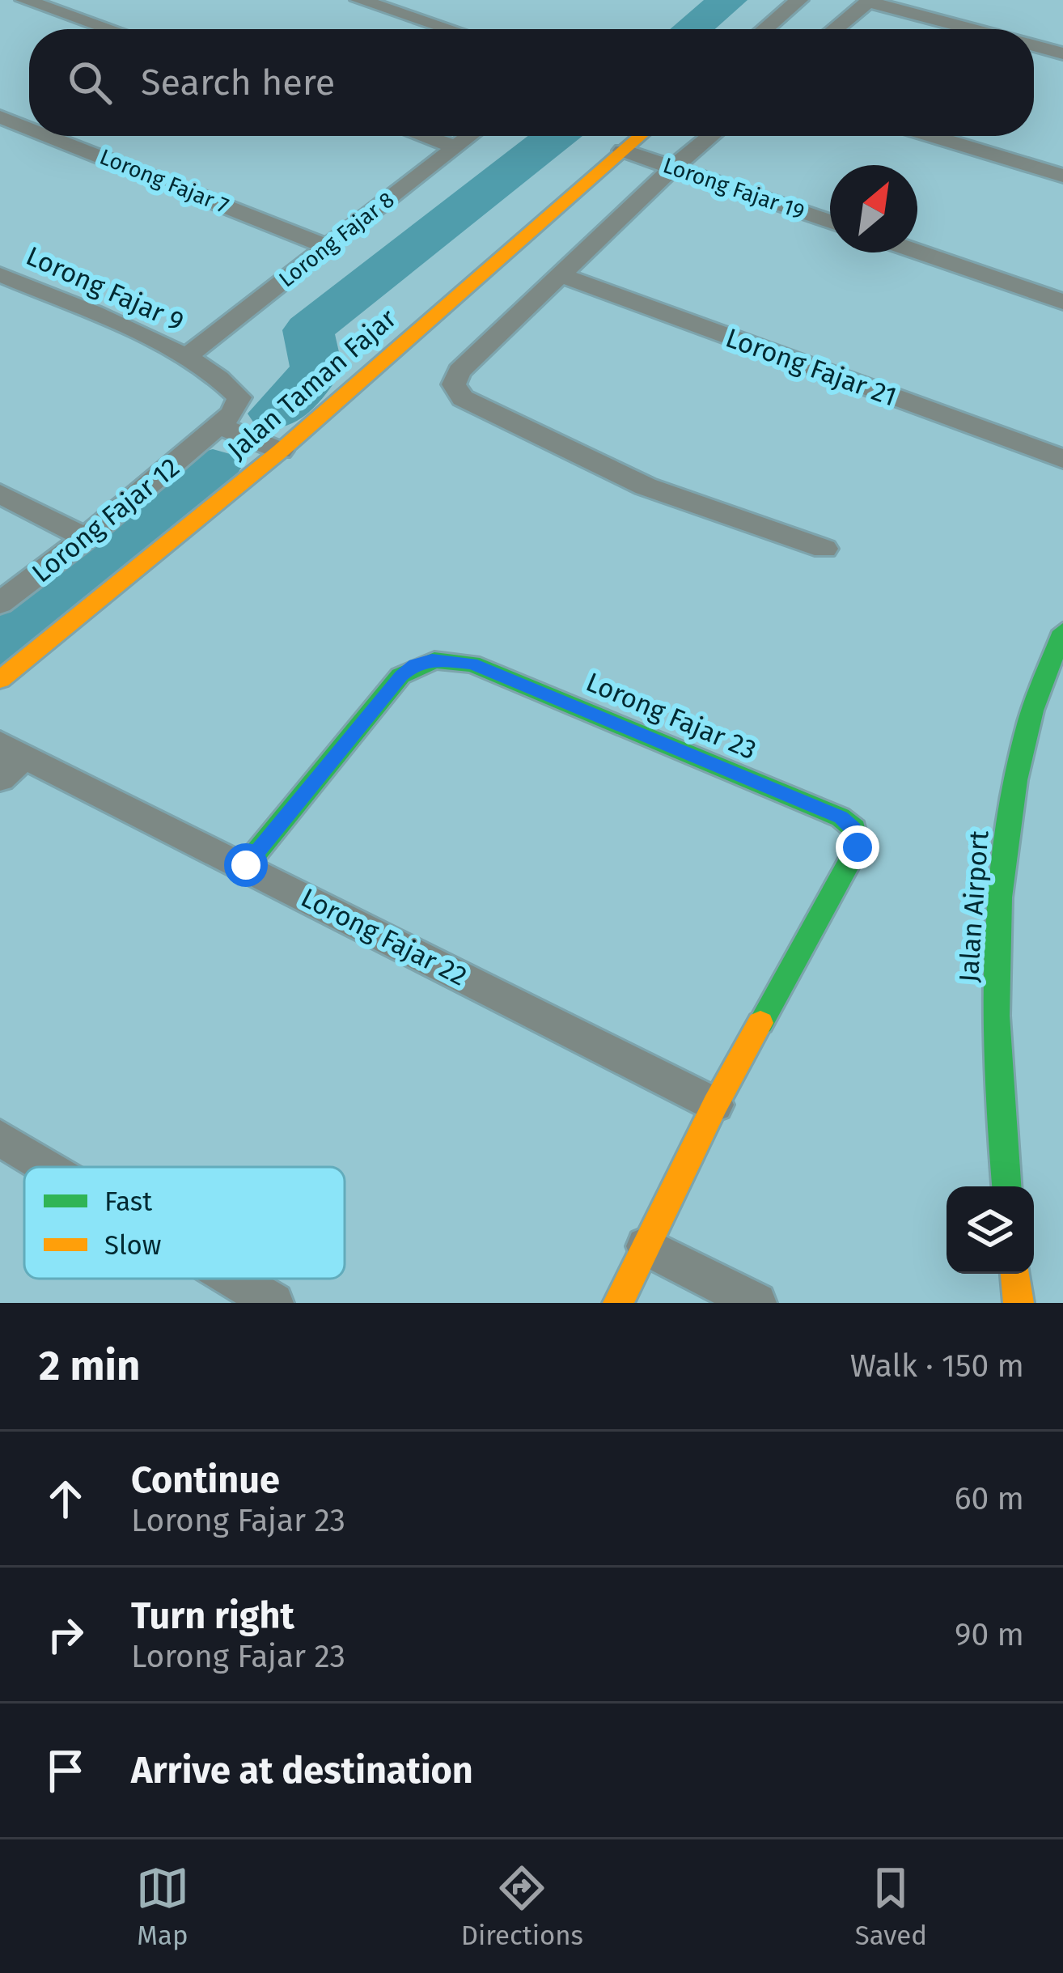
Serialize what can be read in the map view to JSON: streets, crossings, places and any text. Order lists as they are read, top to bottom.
{
  "streets": {
    "street": [
      "Lorong Fajar 7",
      "Lorong Fajar 19",
      "Lorong Fajar 8",
      "Lorong Fajar 9",
      "Lorong Fajar 21",
      "Jalan Taman Fajar",
      "Lorong Fajar 12",
      "Lorong Fajar 23",
      "Jalan Airport",
      "Lorong Fajar 22"
    ]
  },
  "crossings": [
    ["Lorong Fajar 7", "Lorong Fajar 8"],
    ["Lorong Fajar 19", "Jalan Taman Fajar"],
    ["Lorong Fajar 8", "Lorong Fajar 9"],
    ["Lorong Fajar 23", "Lorong Fajar 22"]
  ],
  "legend": ["Fast", "Slow"],
  "north": "top right",
  "page": {
    "search": "Search here",
    "heading": ["2 min", "Walk · 150 m"],
    "list": [
      ["Continue", "Lorong Fajar 23", "60 m"],
      ["Turn right", "Lorong Fajar 23", "90 m"],
      "Arrive at destination"
    ],
    "nav": ["Map", "Directions", "Saved"]
  }
}
